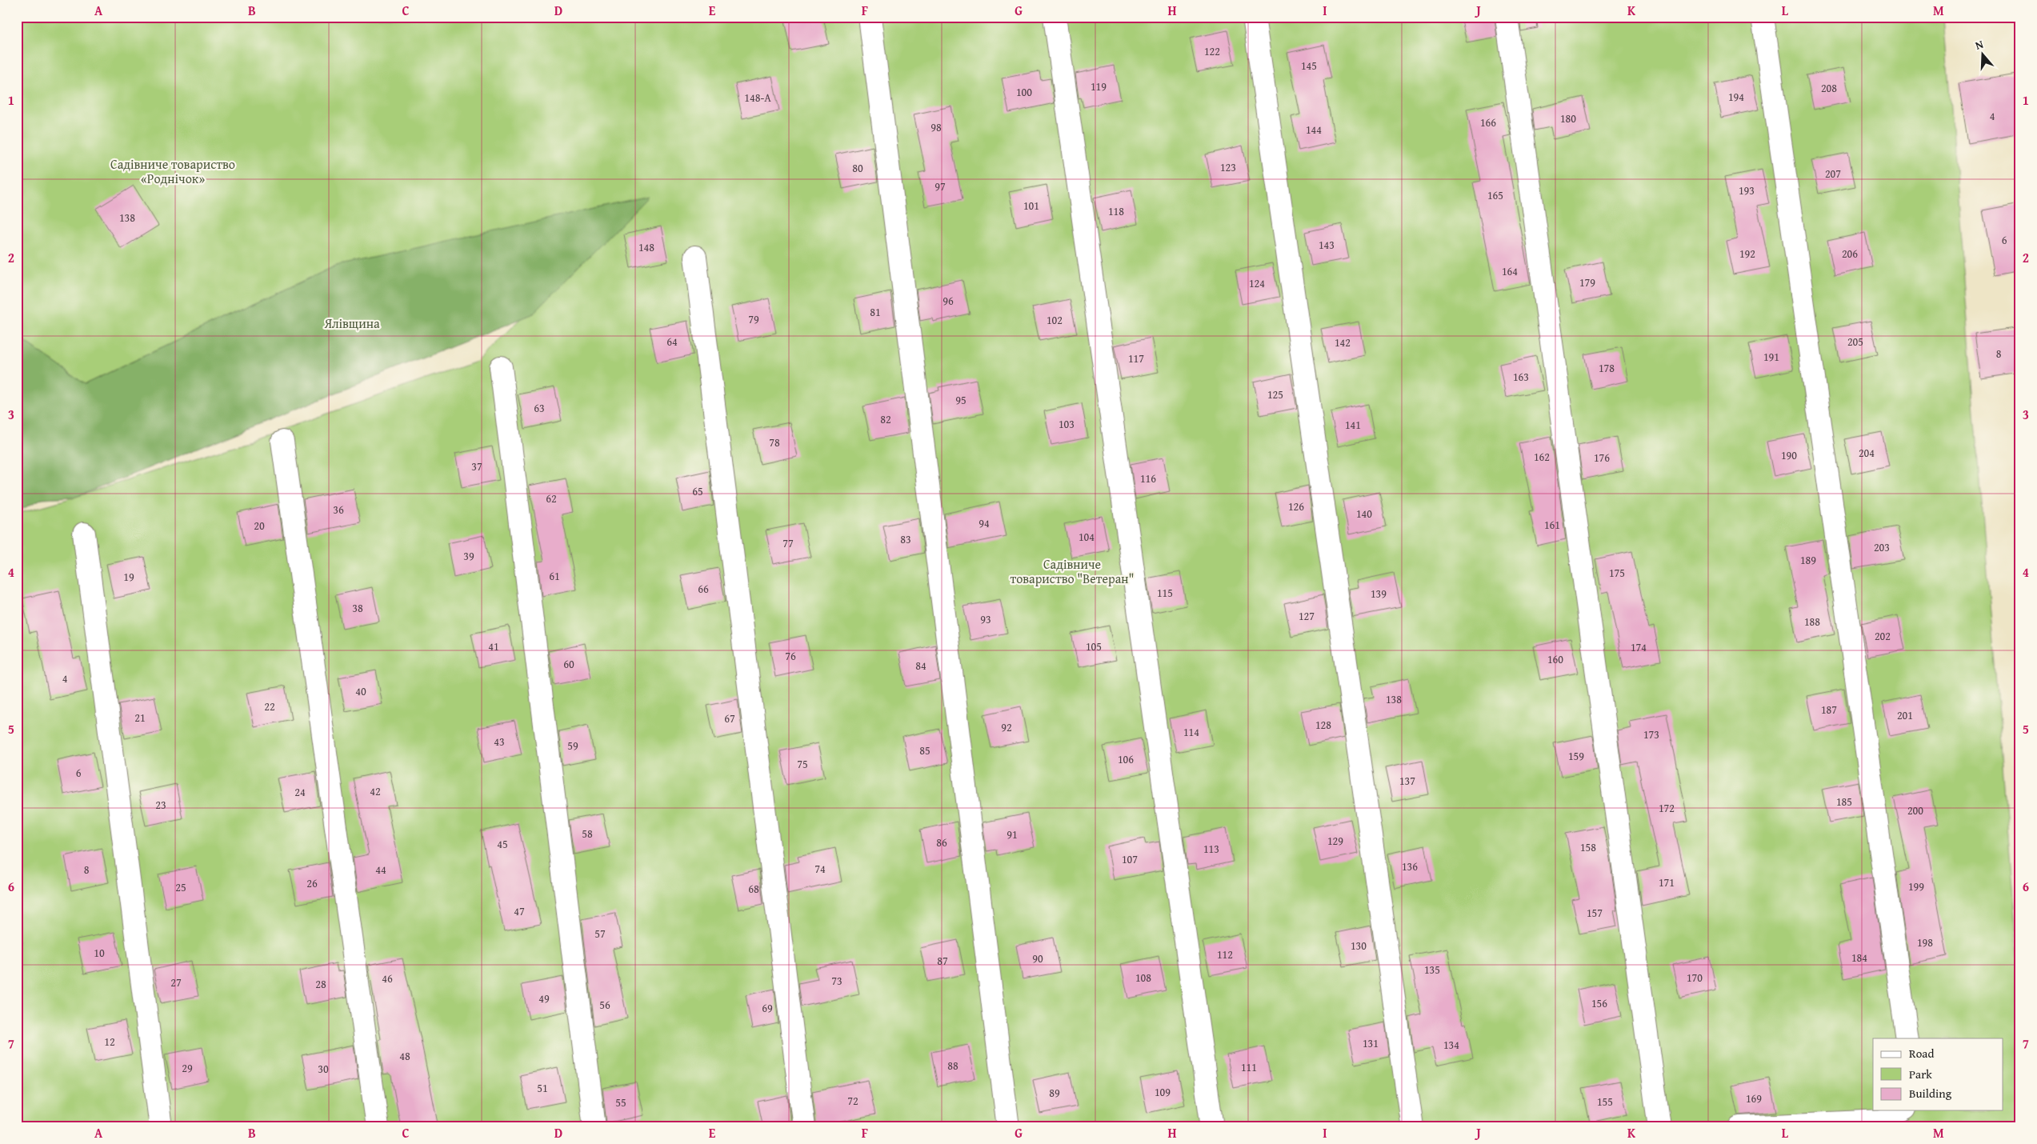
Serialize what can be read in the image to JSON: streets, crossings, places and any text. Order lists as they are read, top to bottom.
{
  "parks": ["Садівниче товариство «Роднічок»", "Ялівщина", "Садівниче товариство \"Ветеран\""],
  "house_numbers": [
    "122",
    "145",
    "119",
    "208",
    "100",
    "194",
    "148-А",
    "4",
    "180",
    "166",
    "98",
    "144",
    "123",
    "80",
    "207",
    "97",
    "193",
    "165",
    "101",
    "118",
    "138",
    "6",
    "143",
    "148",
    "192",
    "206",
    "164",
    "179",
    "124",
    "96",
    "81",
    "79",
    "102",
    "64",
    "205",
    "142",
    "8",
    "191",
    "117",
    "178",
    "163",
    "125",
    "95",
    "63",
    "82",
    "103",
    "141",
    "78",
    "204",
    "190",
    "162",
    "176",
    "37",
    "116",
    "65",
    "62",
    "126",
    "36",
    "140",
    "94",
    "161",
    "20",
    "104",
    "83",
    "77",
    "203",
    "39",
    "189",
    "175",
    "61",
    "19",
    "66",
    "115",
    "139",
    "38",
    "127",
    "93",
    "188",
    "202",
    "41",
    "105",
    "174",
    "76",
    "160",
    "60",
    "84",
    "4",
    "40",
    "138",
    "22",
    "187",
    "201",
    "21",
    "67",
    "128",
    "92",
    "114",
    "173",
    "43",
    "59",
    "85",
    "159",
    "106",
    "75",
    "6",
    "137",
    "42",
    "24",
    "185",
    "23",
    "172",
    "200",
    "58",
    "91",
    "129",
    "86",
    "45",
    "158",
    "113",
    "107",
    "136",
    "74",
    "8",
    "44",
    "171",
    "26",
    "199",
    "25",
    "68",
    "47",
    "157",
    "57",
    "198",
    "130",
    "10",
    "112",
    "184",
    "90",
    "87",
    "135",
    "108",
    "170",
    "46",
    "73",
    "27",
    "28",
    "49",
    "156",
    "56",
    "69",
    "12",
    "131",
    "134",
    "48",
    "88",
    "111",
    "29",
    "30",
    "51",
    "109",
    "89",
    "169",
    "72",
    "155",
    "55"
  ],
  "legend": ["Road", "Park", "Building"],
  "north": "top",
  "grid": {
    "columns": [
      "A",
      "B",
      "C",
      "D",
      "E",
      "F",
      "G",
      "H",
      "I",
      "J",
      "K",
      "L",
      "M"
    ],
    "rows": [
      "1",
      "2",
      "3",
      "4",
      "5",
      "6",
      "7"
    ]
  }
}
